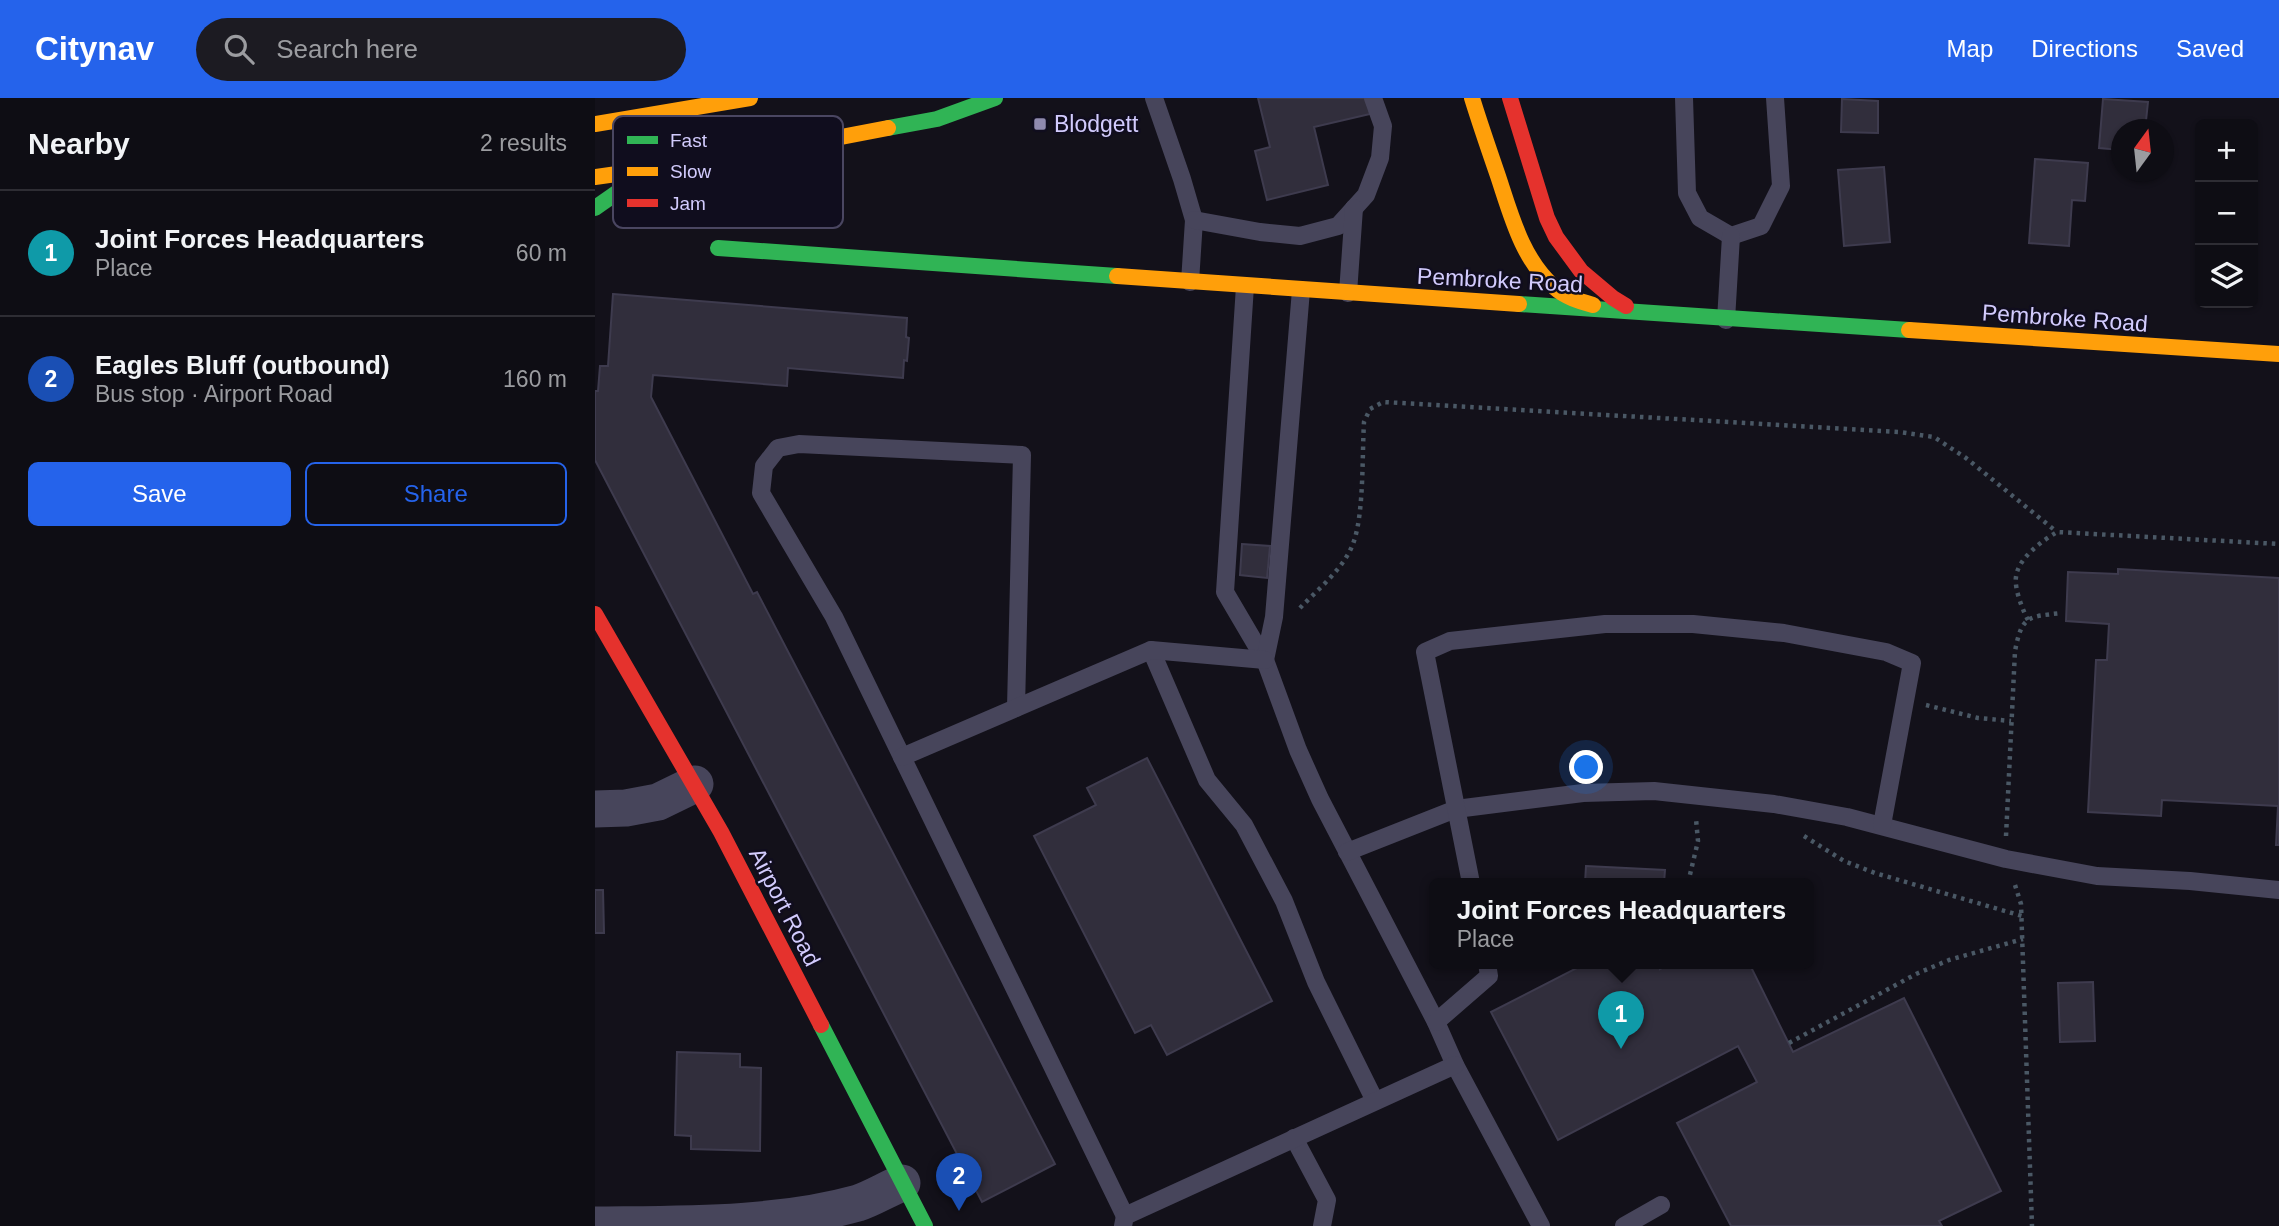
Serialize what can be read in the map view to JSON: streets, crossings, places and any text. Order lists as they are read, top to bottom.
{
  "streets": {
    "street": ["Pembroke Road", "Airport Road"]
  },
  "places": {
    "transit": ["Blodgett"]
  },
  "legend": ["Fast", "Slow", "Jam"],
  "north": "top",
  "page": {
    "header": "Citynav",
    "search": "Search here",
    "nav": ["Map", "Directions", "Saved"],
    "heading": ["Nearby", "2 results"],
    "map_buttons": ["+", "−"],
    "list": [
      {
        "mark": "1",
        "name": "Joint Forces Headquarters",
        "note": "Place",
        "value": "60 m"
      },
      {
        "mark": "2",
        "name": "Eagles Bluff (outbound)",
        "note": "Bus stop · Airport Road",
        "value": "160 m"
      }
    ],
    "buttons": ["Save", "Share"],
    "popup": ["Joint Forces Headquarters", "Place"],
    "pins": ["1", "2"]
  }
}
